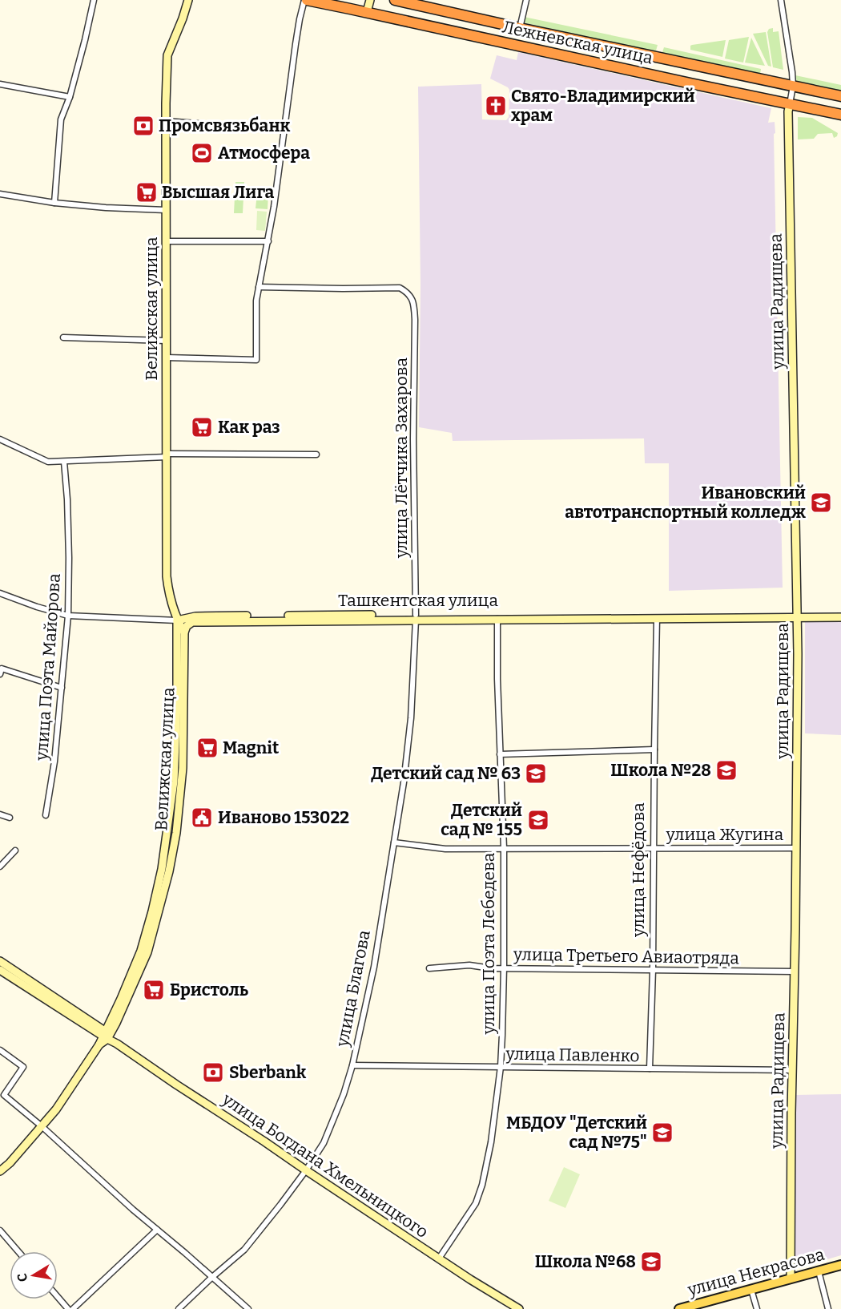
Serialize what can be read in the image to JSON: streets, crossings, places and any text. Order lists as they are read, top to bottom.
{
  "streets": {
    "highway": ["Лежневская улица"],
    "main road": [
      "улица Радищева",
      "Велижская улица",
      "Ташкентская улица",
      "улица Богдана Хмельницкого",
      "улица Некрасова"
    ],
    "street": [
      "улица Лётчика Захарова",
      "улица Поэта Майорова",
      "улица Жугина",
      "улица Нефёдова",
      "улица Поэта Лебедева",
      "улица Третьего Авиаотряда",
      "улица Благова",
      "улица Павленко"
    ]
  },
  "crossings": [
    ["Лежневская улица", "улица Радищева"],
    ["улица Радищева", "Ташкентская улица"],
    ["улица Радищева", "улица Жугина"],
    ["улица Радищева", "улица Третьего Авиаотряда"],
    ["улица Радищева", "улица Павленко"],
    ["улица Радищева", "улица Некрасова"],
    ["Велижская улица", "Ташкентская улица"],
    ["Велижская улица", "улица Богдана Хмельницкого"],
    ["улица Лётчика Захарова", "Ташкентская улица"],
    ["улица Лётчика Захарова", "улица Благова"],
    ["Ташкентская улица", "улица Поэта Майорова"],
    ["Ташкентская улица", "улица Нефёдова"],
    ["Ташкентская улица", "улица Поэта Лебедева"],
    ["Ташкентская улица", "улица Благова"],
    ["улица Жугина", "улица Нефёдова"],
    ["улица Жугина", "улица Поэта Лебедева"],
    ["улица Жугина", "улица Благова"],
    ["улица Нефёдова", "улица Третьего Авиаотряда"],
    ["улица Нефёдова", "улица Павленко"],
    ["улица Поэта Лебедева", "улица Третьего Авиаотряда"],
    ["улица Поэта Лебедева", "улица Павленко"],
    ["улица Поэта Лебедева", "улица Богдана Хмельницкого"],
    ["улица Благова", "улица Павленко"],
    ["улица Благова", "улица Богдана Хмельницкого"]
  ],
  "places": {
    "church": ["Свято-Владимирский храм"],
    "bank": ["Промсвязьбанк", "Sberbank"],
    "sports": ["Атмосфера"],
    "supermarket": [
      "Высшая Лига",
      "Как раз",
      "Magnit",
      "Бристоль"
    ],
    "school or university": [
      "Ивановский автотранспортный колледж",
      "Школа №28",
      "Детский сад № 63",
      "Детский сад № 155",
      "МБДОУ \"Детский сад №75\"",
      "Школа №68"
    ],
    "public building": ["Иваново 153022"]
  },
  "north": "left"
}
